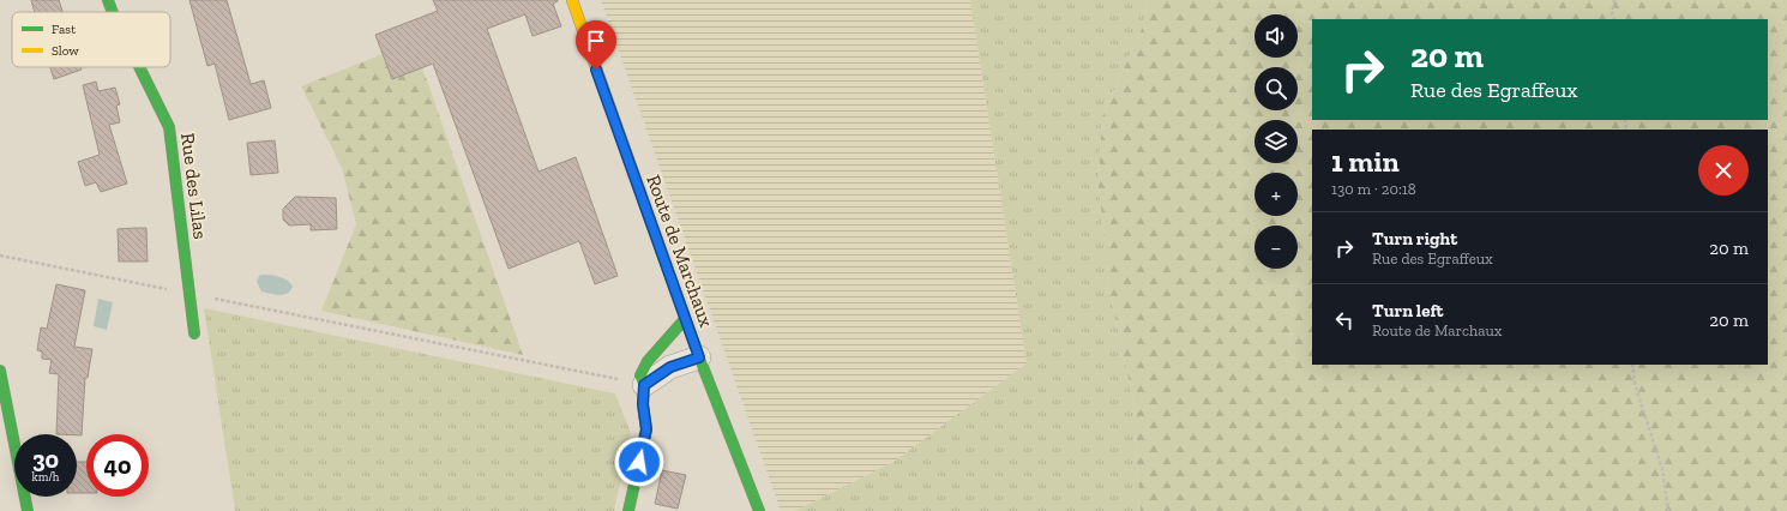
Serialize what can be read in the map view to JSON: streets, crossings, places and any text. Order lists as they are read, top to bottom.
{
  "streets": {
    "street": ["Rue des Lilas", "Route de Marchaux"]
  },
  "legend": ["Fast", "Slow"],
  "page": {
    "map_buttons": ["+", "−"],
    "turn": ["20 m", "Rue des Egraffeux"],
    "heading": ["1 min", "130 m · 20:18"],
    "list": [
      {
        "name": "Turn right",
        "note": "Rue des Egraffeux",
        "value": "20 m"
      },
      {
        "name": "Turn left",
        "note": "Route de Marchaux",
        "value": "20 m"
      }
    ],
    "speed": "30 km/h",
    "limit": "40"
  }
}
